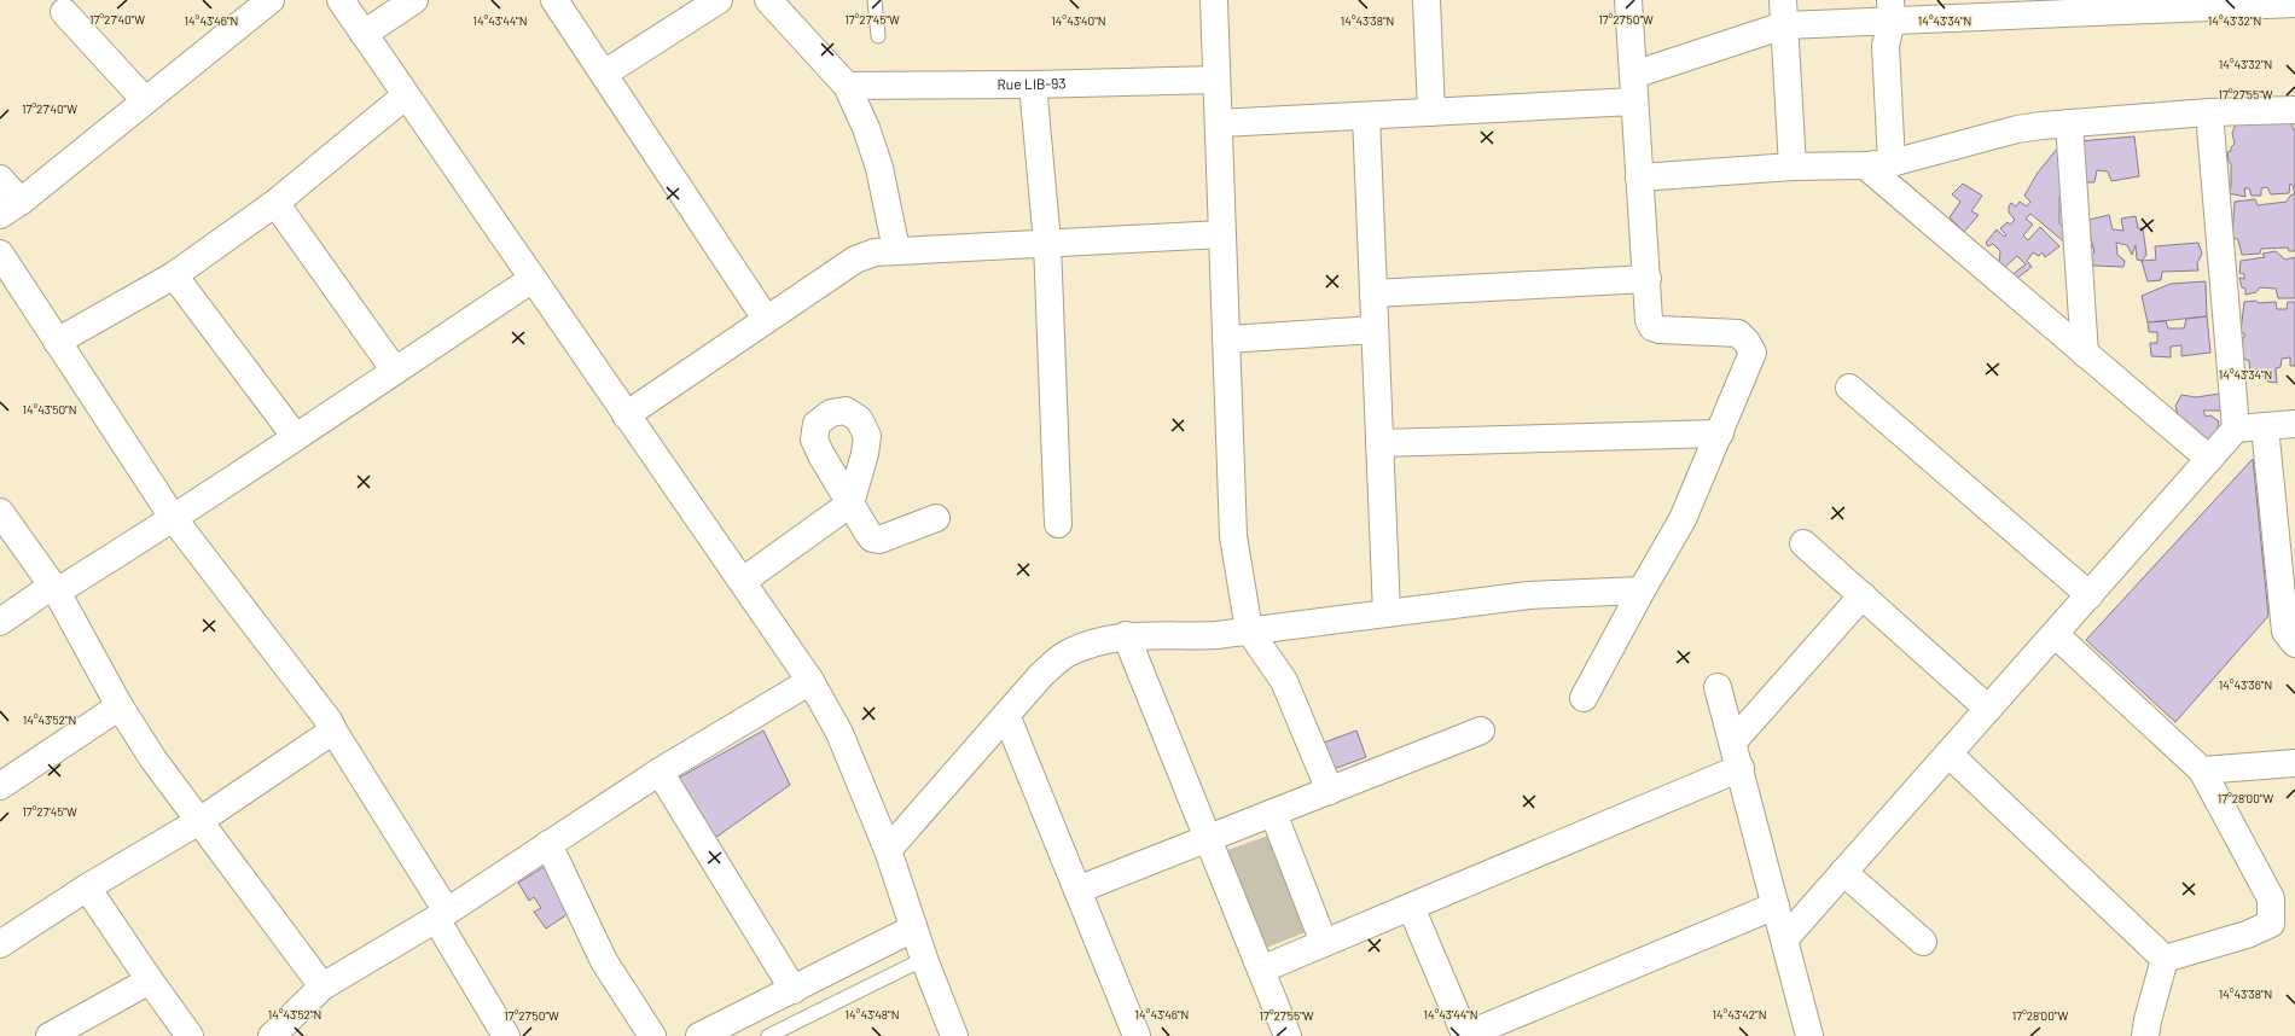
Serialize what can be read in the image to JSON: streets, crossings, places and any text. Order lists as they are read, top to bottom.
{
  "streets": {
    "street": ["Rue LIB-93"]
  },
  "coordinates": [
    "17°27'40\"W",
    "17°27'45\"W",
    "17°27'50\"W",
    "14°43'46\"N",
    "14°43'44\"N",
    "14°43'40\"N",
    "14°43'38\"N",
    "14°43'34\"N",
    "14°43'32\"N",
    "17°27'55\"W",
    "14°43'50\"N",
    "14°43'36\"N",
    "14°43'52\"N",
    "17°28'00\"W",
    "14°43'48\"N",
    "14°43'42\"N"
  ]
}
